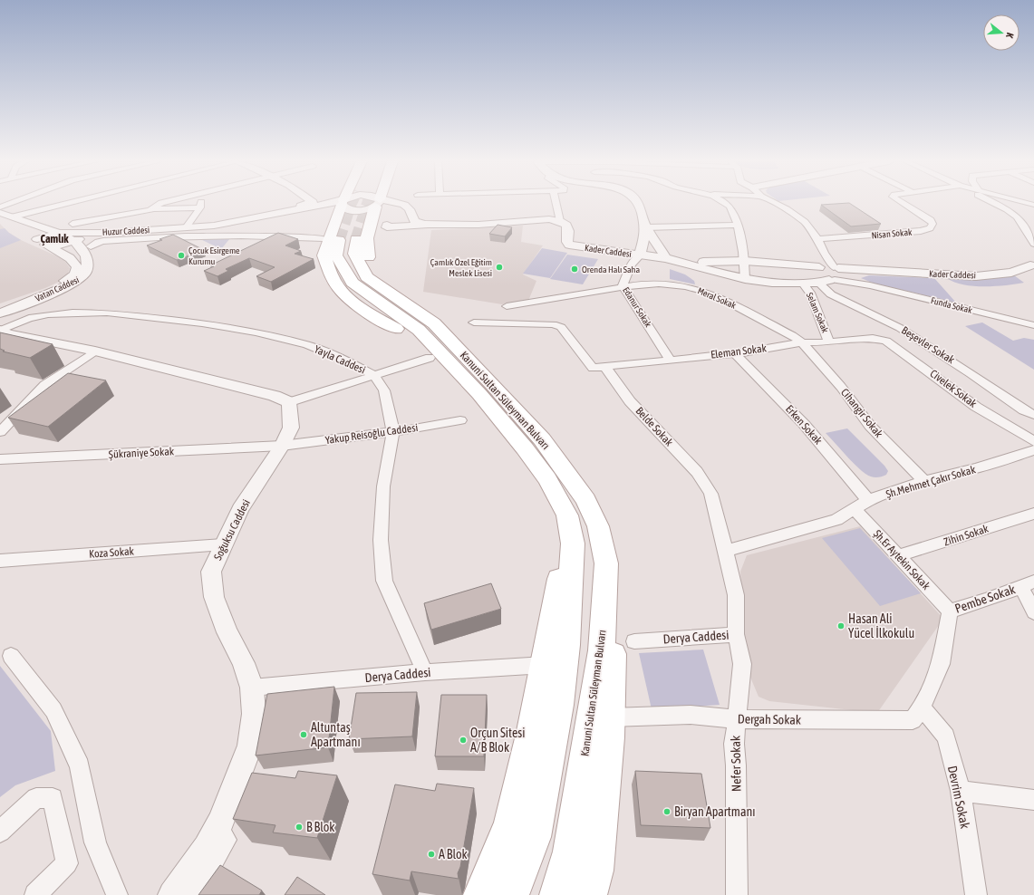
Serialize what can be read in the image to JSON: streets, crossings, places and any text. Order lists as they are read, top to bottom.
{
  "streets": {
    "main road": ["Kanuni Sultan Süleyman Bulvarı"],
    "street": [
      "Huzur Caddesi",
      "Nisan Sokak",
      "Kader Caddesi",
      "Vatan Caddesi",
      "Meral Sokak",
      "Funda Sokak",
      "Edanur Sokak",
      "Selam Sokak",
      "Beşevler Sokak",
      "Eleman Sokak",
      "Yayla Caddesi",
      "Civelek Sokak",
      "Cihangir Sokak",
      "Erken Sokak",
      "Belde Sokak",
      "Yakup Reisoğlu Caddesi",
      "Şükraniye Sokak",
      "Şh.Mehmet Çakır Sokak",
      "Soğuksu Caddesi",
      "Zihin Sokak",
      "Koza Sokak",
      "Şh.Er Aytekin Sokak",
      "Pembe Sokak",
      "Derya Caddesi",
      "Dergah Sokak",
      "Nefer Sokak",
      "Devrim Sokak"
    ]
  },
  "crossings": [
    ["Huzur Caddesi", "Vatan Caddesi"],
    ["Huzur Caddesi", "Kanuni Sultan Süleyman Bulvarı"],
    ["Kader Caddesi", "Funda Sokak"],
    ["Kader Caddesi", "Edanur Sokak"],
    ["Kader Caddesi", "Selam Sokak"],
    ["Kader Caddesi", "Beşevler Sokak"],
    ["Meral Sokak", "Edanur Sokak"],
    ["Meral Sokak", "Eleman Sokak"],
    ["Meral Sokak", "Cihangir Sokak"],
    ["Funda Sokak", "Beşevler Sokak"],
    ["Edanur Sokak", "Eleman Sokak"],
    ["Selam Sokak", "Eleman Sokak"],
    ["Eleman Sokak", "Civelek Sokak"],
    ["Eleman Sokak", "Cihangir Sokak"],
    ["Eleman Sokak", "Erken Sokak"],
    ["Eleman Sokak", "Belde Sokak"],
    ["Yayla Caddesi", "Yakup Reisoğlu Caddesi"],
    ["Yayla Caddesi", "Derya Caddesi"],
    ["Cihangir Sokak", "Şh.Mehmet Çakır Sokak"],
    ["Erken Sokak", "Şh.Mehmet Çakır Sokak"],
    ["Belde Sokak", "Şh.Mehmet Çakır Sokak"],
    ["Belde Sokak", "Derya Caddesi"],
    ["Belde Sokak", "Nefer Sokak"],
    ["Yakup Reisoğlu Caddesi", "Şükraniye Sokak"],
    ["Yakup Reisoğlu Caddesi", "Soğuksu Caddesi"],
    ["Şükraniye Sokak", "Soğuksu Caddesi"],
    ["Şh.Mehmet Çakır Sokak", "Şh.Er Aytekin Sokak"],
    ["Soğuksu Caddesi", "Koza Sokak"],
    ["Soğuksu Caddesi", "Derya Caddesi"],
    ["Zihin Sokak", "Şh.Er Aytekin Sokak"],
    ["Şh.Er Aytekin Sokak", "Pembe Sokak"],
    ["Pembe Sokak", "Dergah Sokak"],
    ["Pembe Sokak", "Devrim Sokak"],
    ["Derya Caddesi", "Nefer Sokak"],
    ["Dergah Sokak", "Nefer Sokak"],
    ["Dergah Sokak", "Devrim Sokak"]
  ],
  "districts": ["Çamlık"],
  "places": [
    "Çocuk Esirgeme Kurumu",
    "Çamlık Özel Eğitim Meslek Lisesi",
    "Orenda Halı Saha",
    "Hasan Ali Yücel İlkokulu",
    "Altuntaş Apartmanı",
    "Orçun Sitesi A/B Blok",
    "Biryan Apartmanı",
    "B Blok",
    "A Blok"
  ],
  "north": "right"
}
